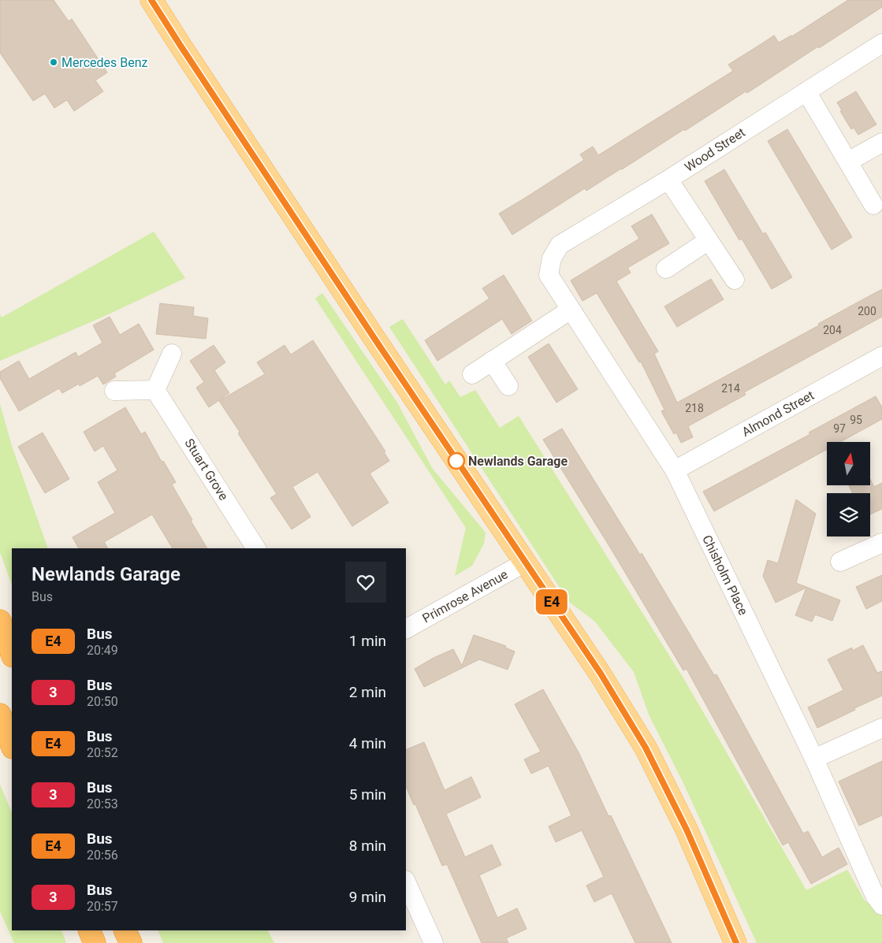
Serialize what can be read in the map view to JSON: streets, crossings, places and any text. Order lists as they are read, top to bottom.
{
  "streets": {
    "street": [
      "Wood Street",
      "Almond Street",
      "Stuart Grove",
      "Chisholm Place",
      "Primrose Avenue"
    ]
  },
  "crossings": [
    ["Wood Street", "Chisholm Place"],
    ["Almond Street", "Chisholm Place"]
  ],
  "places": ["Mercedes Benz", "Newlands Garage"],
  "lines": ["bus line E4"],
  "house_numbers": [
    "200",
    "204",
    "214",
    "218",
    "95",
    "97"
  ],
  "north": "top",
  "page": {
    "on_map": "E4",
    "heading": ["Newlands Garage", "Bus"],
    "list": [
      {
        "mark": "E4",
        "name": "Bus",
        "note": "20:49",
        "value": "1 min"
      },
      {
        "mark": "3",
        "name": "Bus",
        "note": "20:50",
        "value": "2 min"
      },
      {
        "mark": "E4",
        "name": "Bus",
        "note": "20:52",
        "value": "4 min"
      },
      {
        "mark": "3",
        "name": "Bus",
        "note": "20:53",
        "value": "5 min"
      },
      {
        "mark": "E4",
        "name": "Bus",
        "note": "20:56",
        "value": "8 min"
      },
      {
        "mark": "3",
        "name": "Bus",
        "note": "20:57",
        "value": "9 min"
      }
    ]
  }
}
